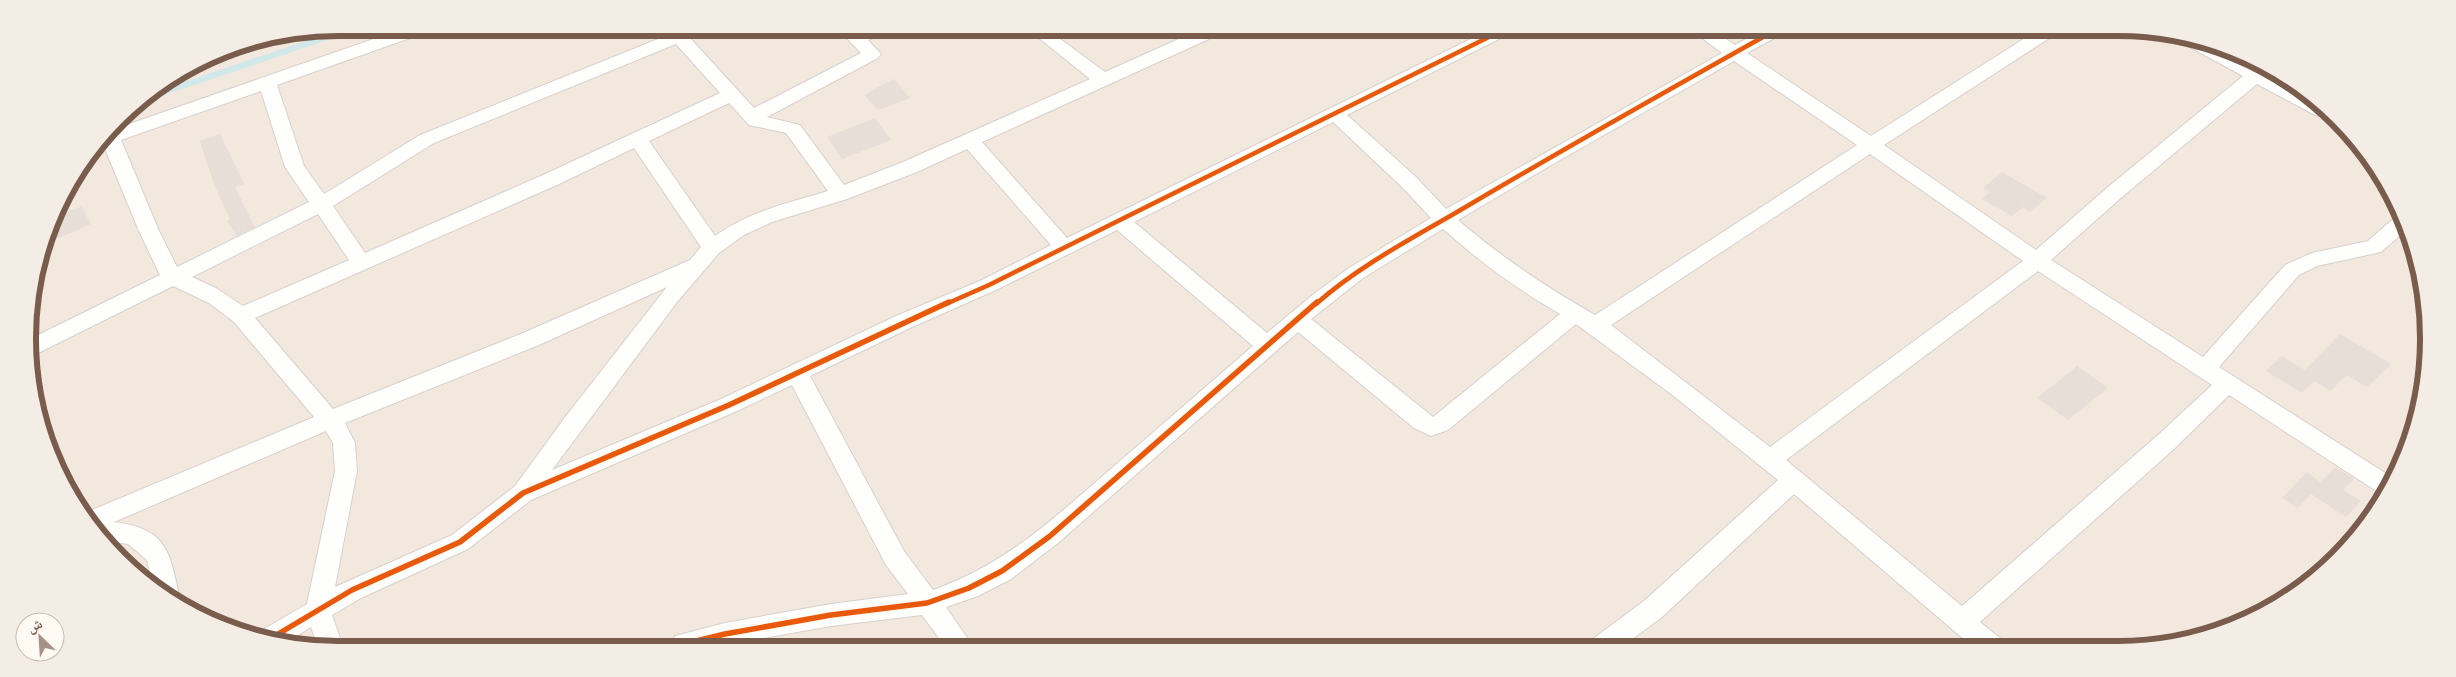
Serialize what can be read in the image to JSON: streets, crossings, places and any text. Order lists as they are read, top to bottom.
{
  "north": "top left"
}
